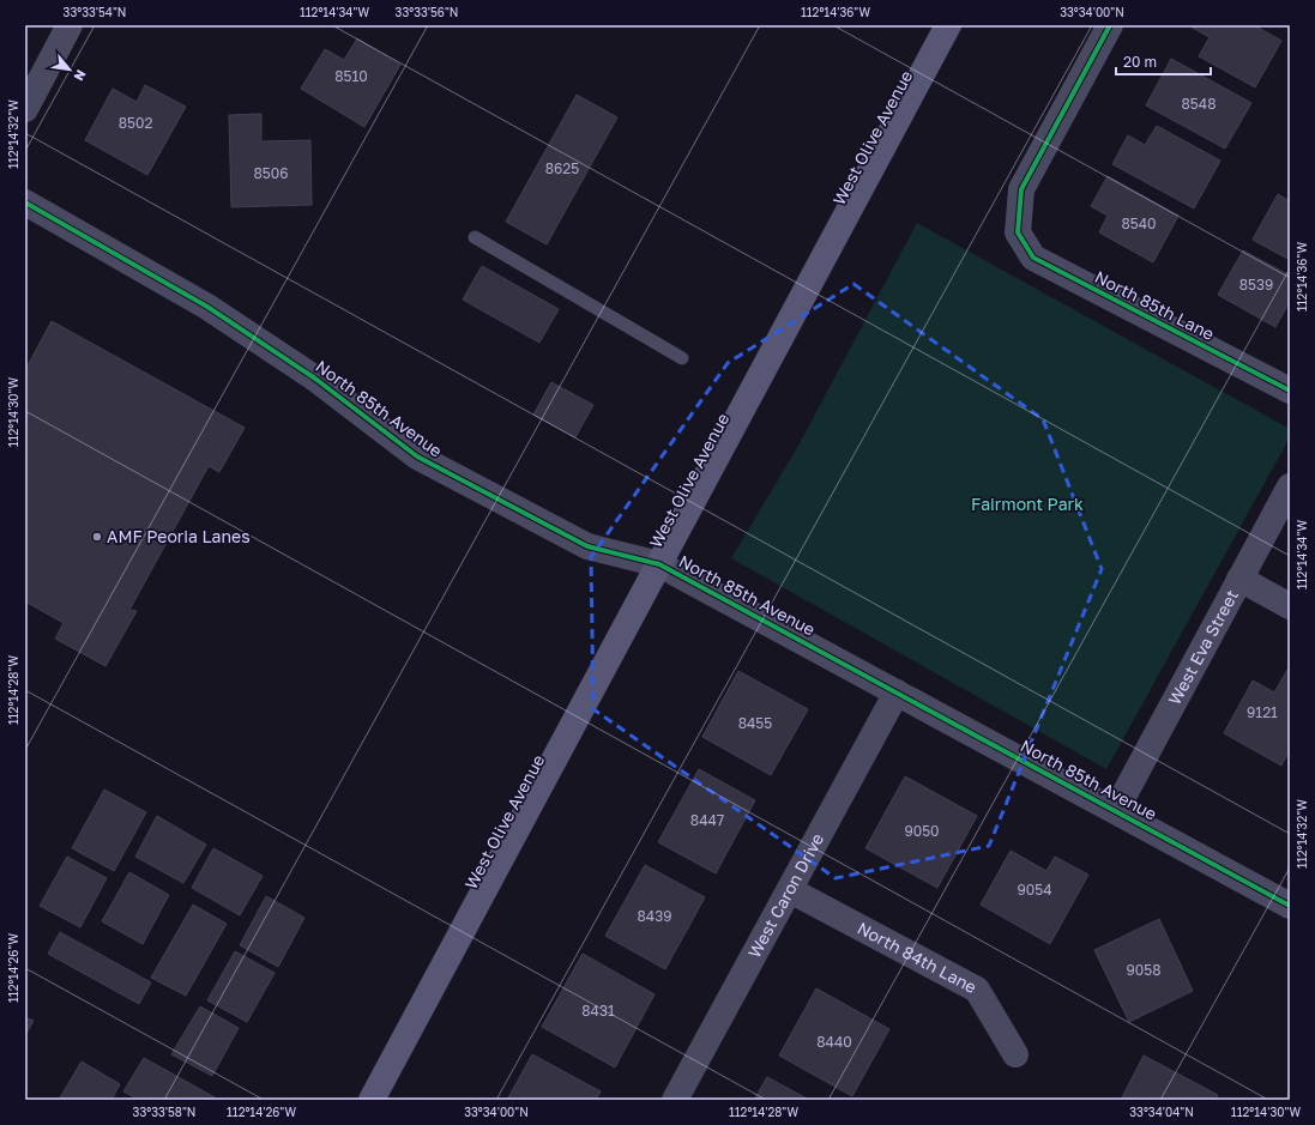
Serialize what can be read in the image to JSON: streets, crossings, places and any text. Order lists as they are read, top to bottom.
{
  "streets": {
    "main road": ["West Olive Avenue"],
    "street": [
      "North 85th Lane",
      "North 85th Avenue",
      "West Eva Street",
      "West Caron Drive",
      "North 84th Lane"
    ]
  },
  "crossings": [
    ["West Olive Avenue", "North 85th Avenue"],
    ["North 85th Avenue", "West Eva Street"],
    ["North 85th Avenue", "West Caron Drive"],
    ["West Caron Drive", "North 84th Lane"]
  ],
  "parks": ["Fairmont Park"],
  "places": ["AMF Peoria Lanes"],
  "house_numbers": [
    "8510",
    "8548",
    "8502",
    "8625",
    "8506",
    "8540",
    "8539",
    "9121",
    "8455",
    "8447",
    "9050",
    "9054",
    "8439",
    "9058",
    "8431",
    "8440"
  ],
  "scale_bar": "20 m",
  "north": "bottom right",
  "coordinates": [
    "33°33'54\"N",
    "112°14'34\"W",
    "33°33'56\"N",
    "112°14'36\"W",
    "33°34'00\"N",
    "112°14'32\"W",
    "112°14'30\"W",
    "112°14'28\"W",
    "112°14'26\"W",
    "33°33'58\"N",
    "33°34'04\"N"
  ]
}
